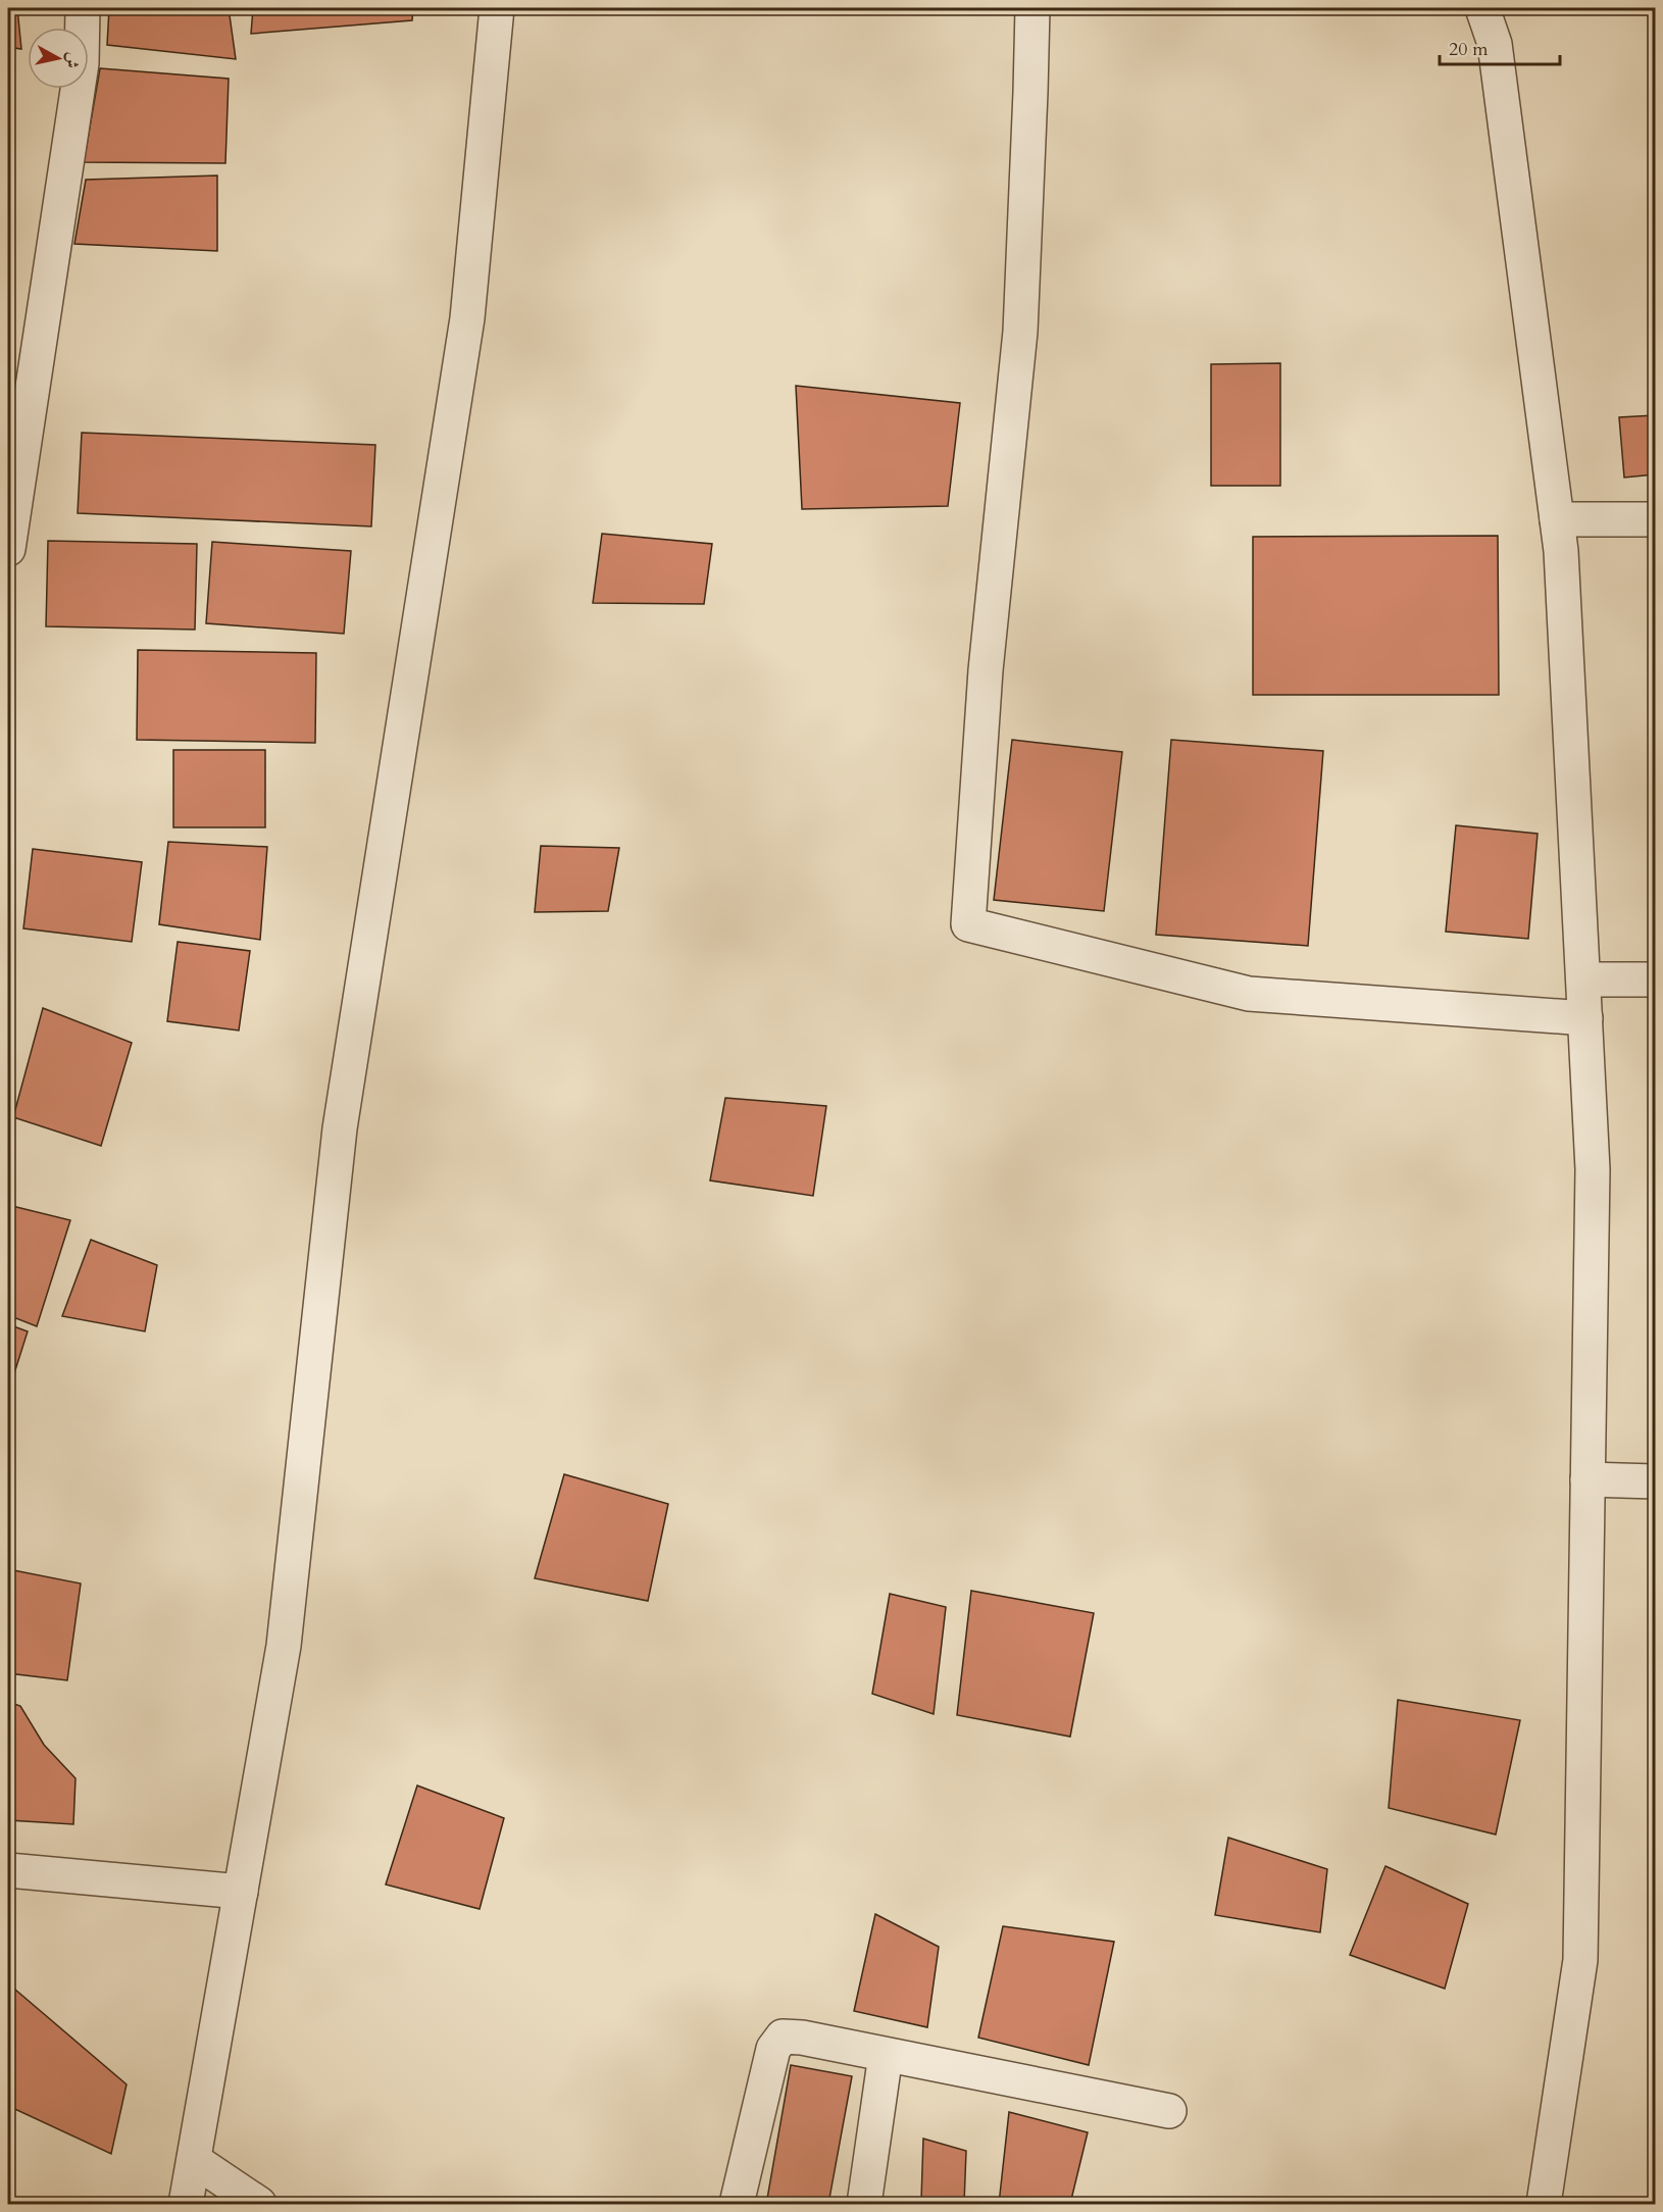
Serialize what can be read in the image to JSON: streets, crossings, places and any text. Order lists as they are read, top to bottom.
{
  "scale_bar": "20 m",
  "north": "right"
}
